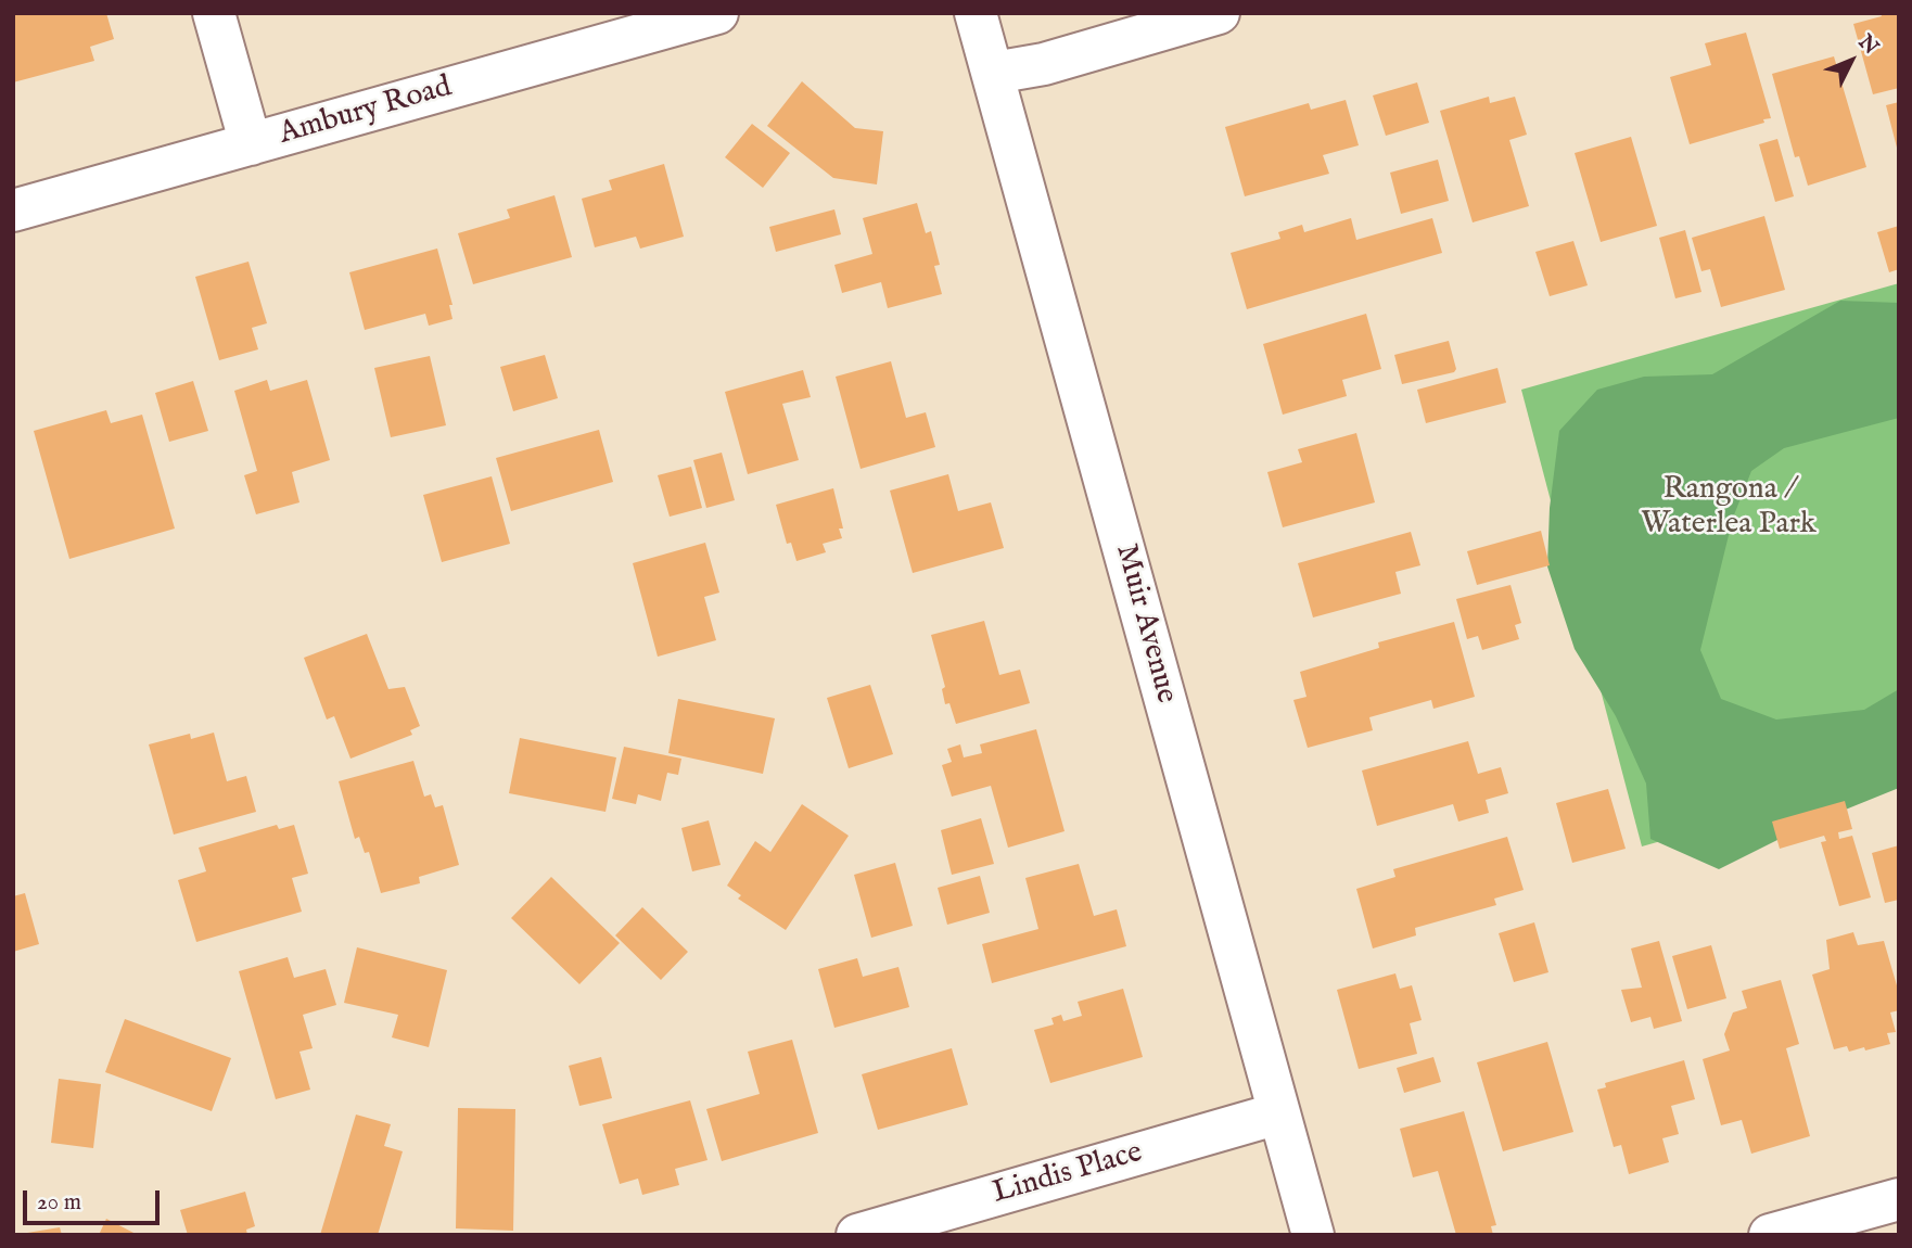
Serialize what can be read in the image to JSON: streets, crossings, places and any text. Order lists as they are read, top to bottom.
{
  "streets": {
    "street": ["Ambury Road", "Muir Avenue", "Lindis Place"]
  },
  "crossings": [
    ["Muir Avenue", "Lindis Place"]
  ],
  "parks": ["Rangona / Waterlea Park"],
  "scale_bar": "20 m",
  "north": "top right"
}
